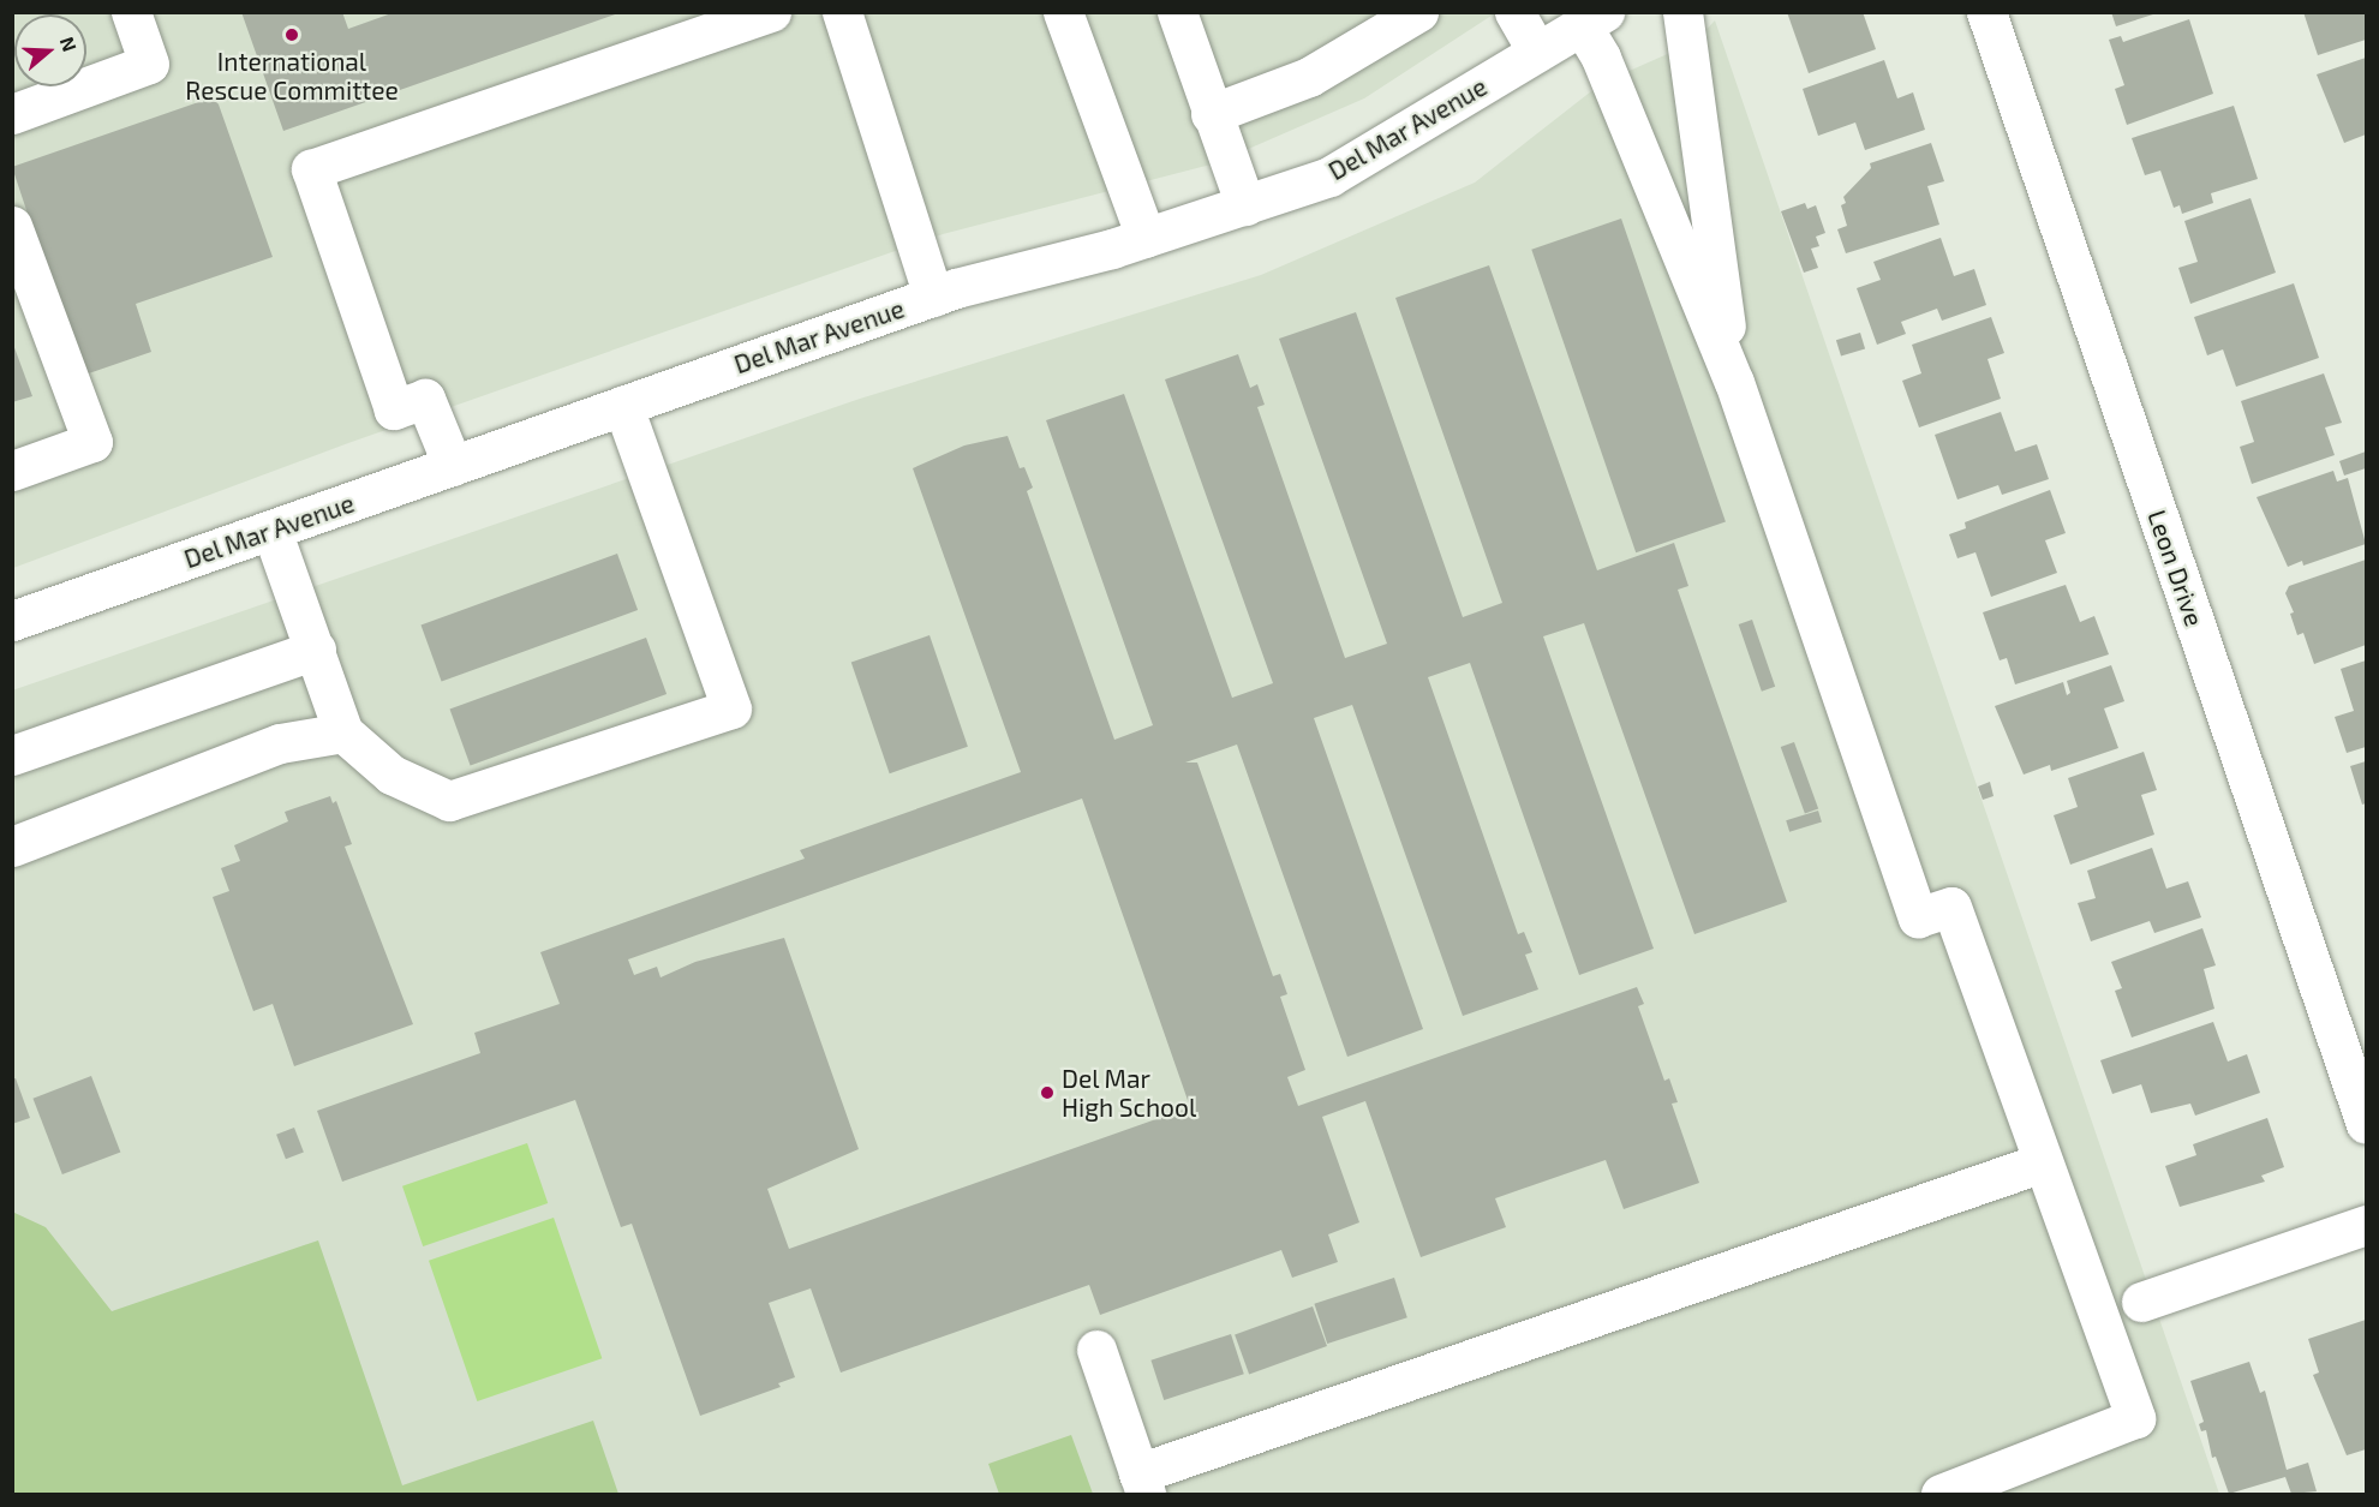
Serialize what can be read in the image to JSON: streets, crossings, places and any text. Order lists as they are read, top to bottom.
{
  "streets": {
    "street": ["Del Mar Avenue", "Leon Drive"]
  },
  "places": ["International Rescue Committee", "Del Mar High School"],
  "north": "right"
}
